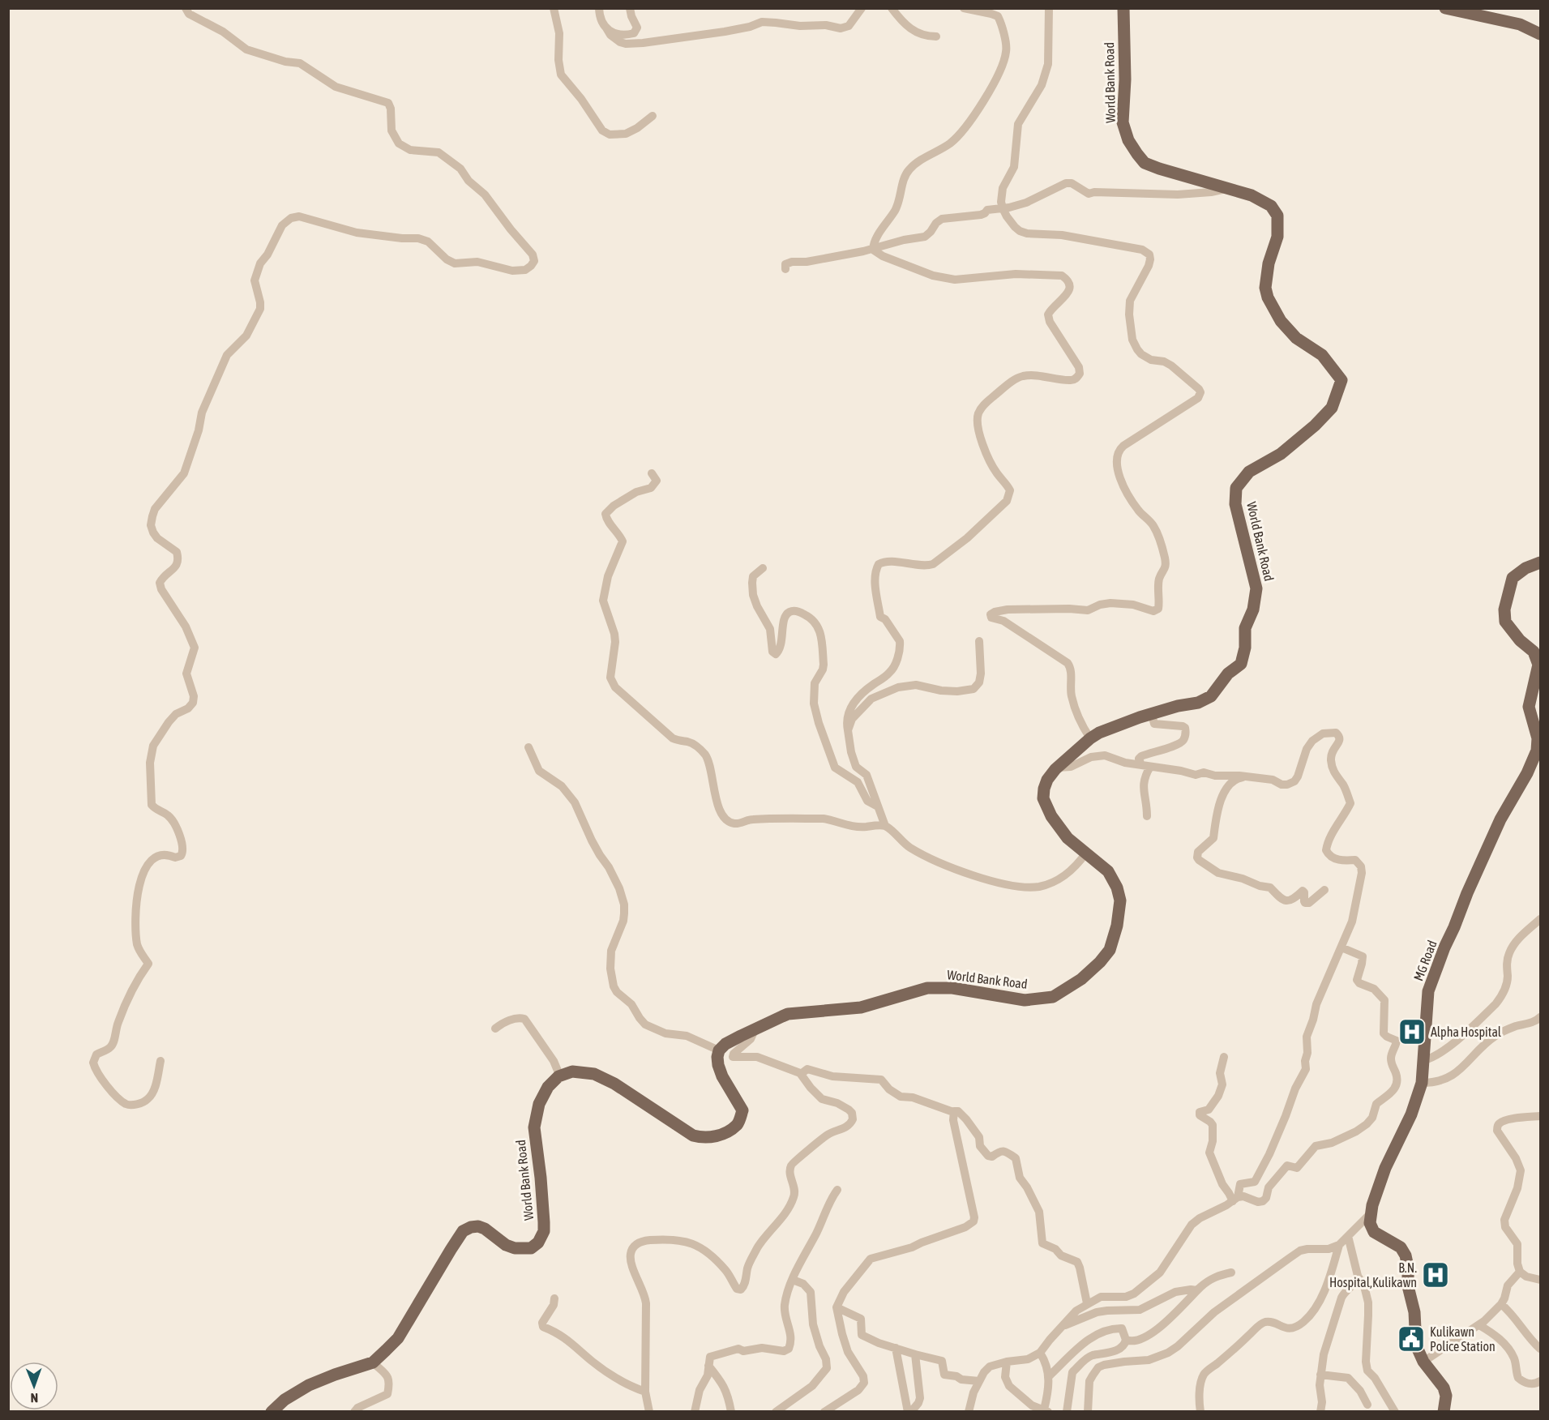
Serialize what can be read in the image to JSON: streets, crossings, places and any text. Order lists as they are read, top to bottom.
{
  "streets": {
    "main road": ["World Bank Road", "MG Road"]
  },
  "places": {
    "hospital": ["Alpha Hospital", "B.N. Hospital,Kulikawn"],
    "public building": ["Kulikawn Police Station"]
  },
  "north": "bottom"
}
